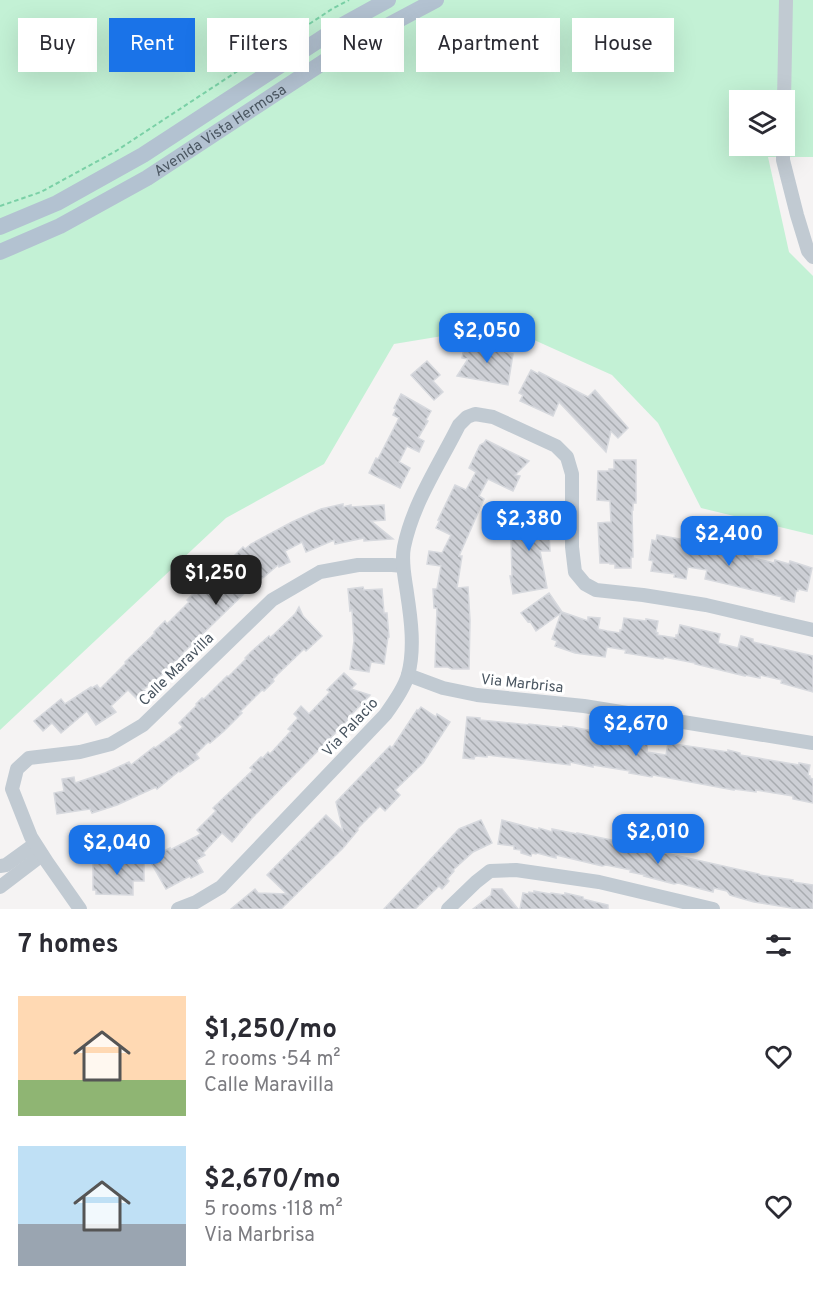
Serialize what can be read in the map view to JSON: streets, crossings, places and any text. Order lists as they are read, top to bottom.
{
  "streets": {
    "main road": ["Avenida Vista Hermosa"],
    "street": ["Calle Maravilla", "Via Marbrisa", "Via Palacio"]
  },
  "crossings": [
    ["Calle Maravilla", "Via Palacio"],
    ["Via Marbrisa", "Via Palacio"]
  ],
  "page": {
    "chip": [
      "Buy",
      "Rent",
      "Filters",
      "New",
      "Apartment",
      "House"
    ],
    "price": [
      "$2,050",
      "$2,380",
      "$2,400",
      "$1,250",
      "$2,670",
      "$2,010",
      "$2,040"
    ],
    "heading": "7 homes",
    "list": [
      {
        "name": "$1,250/mo",
        "note": "2 rooms · 54 m² · Calle Maravilla"
      },
      {
        "name": "$2,670/mo",
        "note": "5 rooms · 118 m² · Via Marbrisa"
      }
    ]
  }
}
